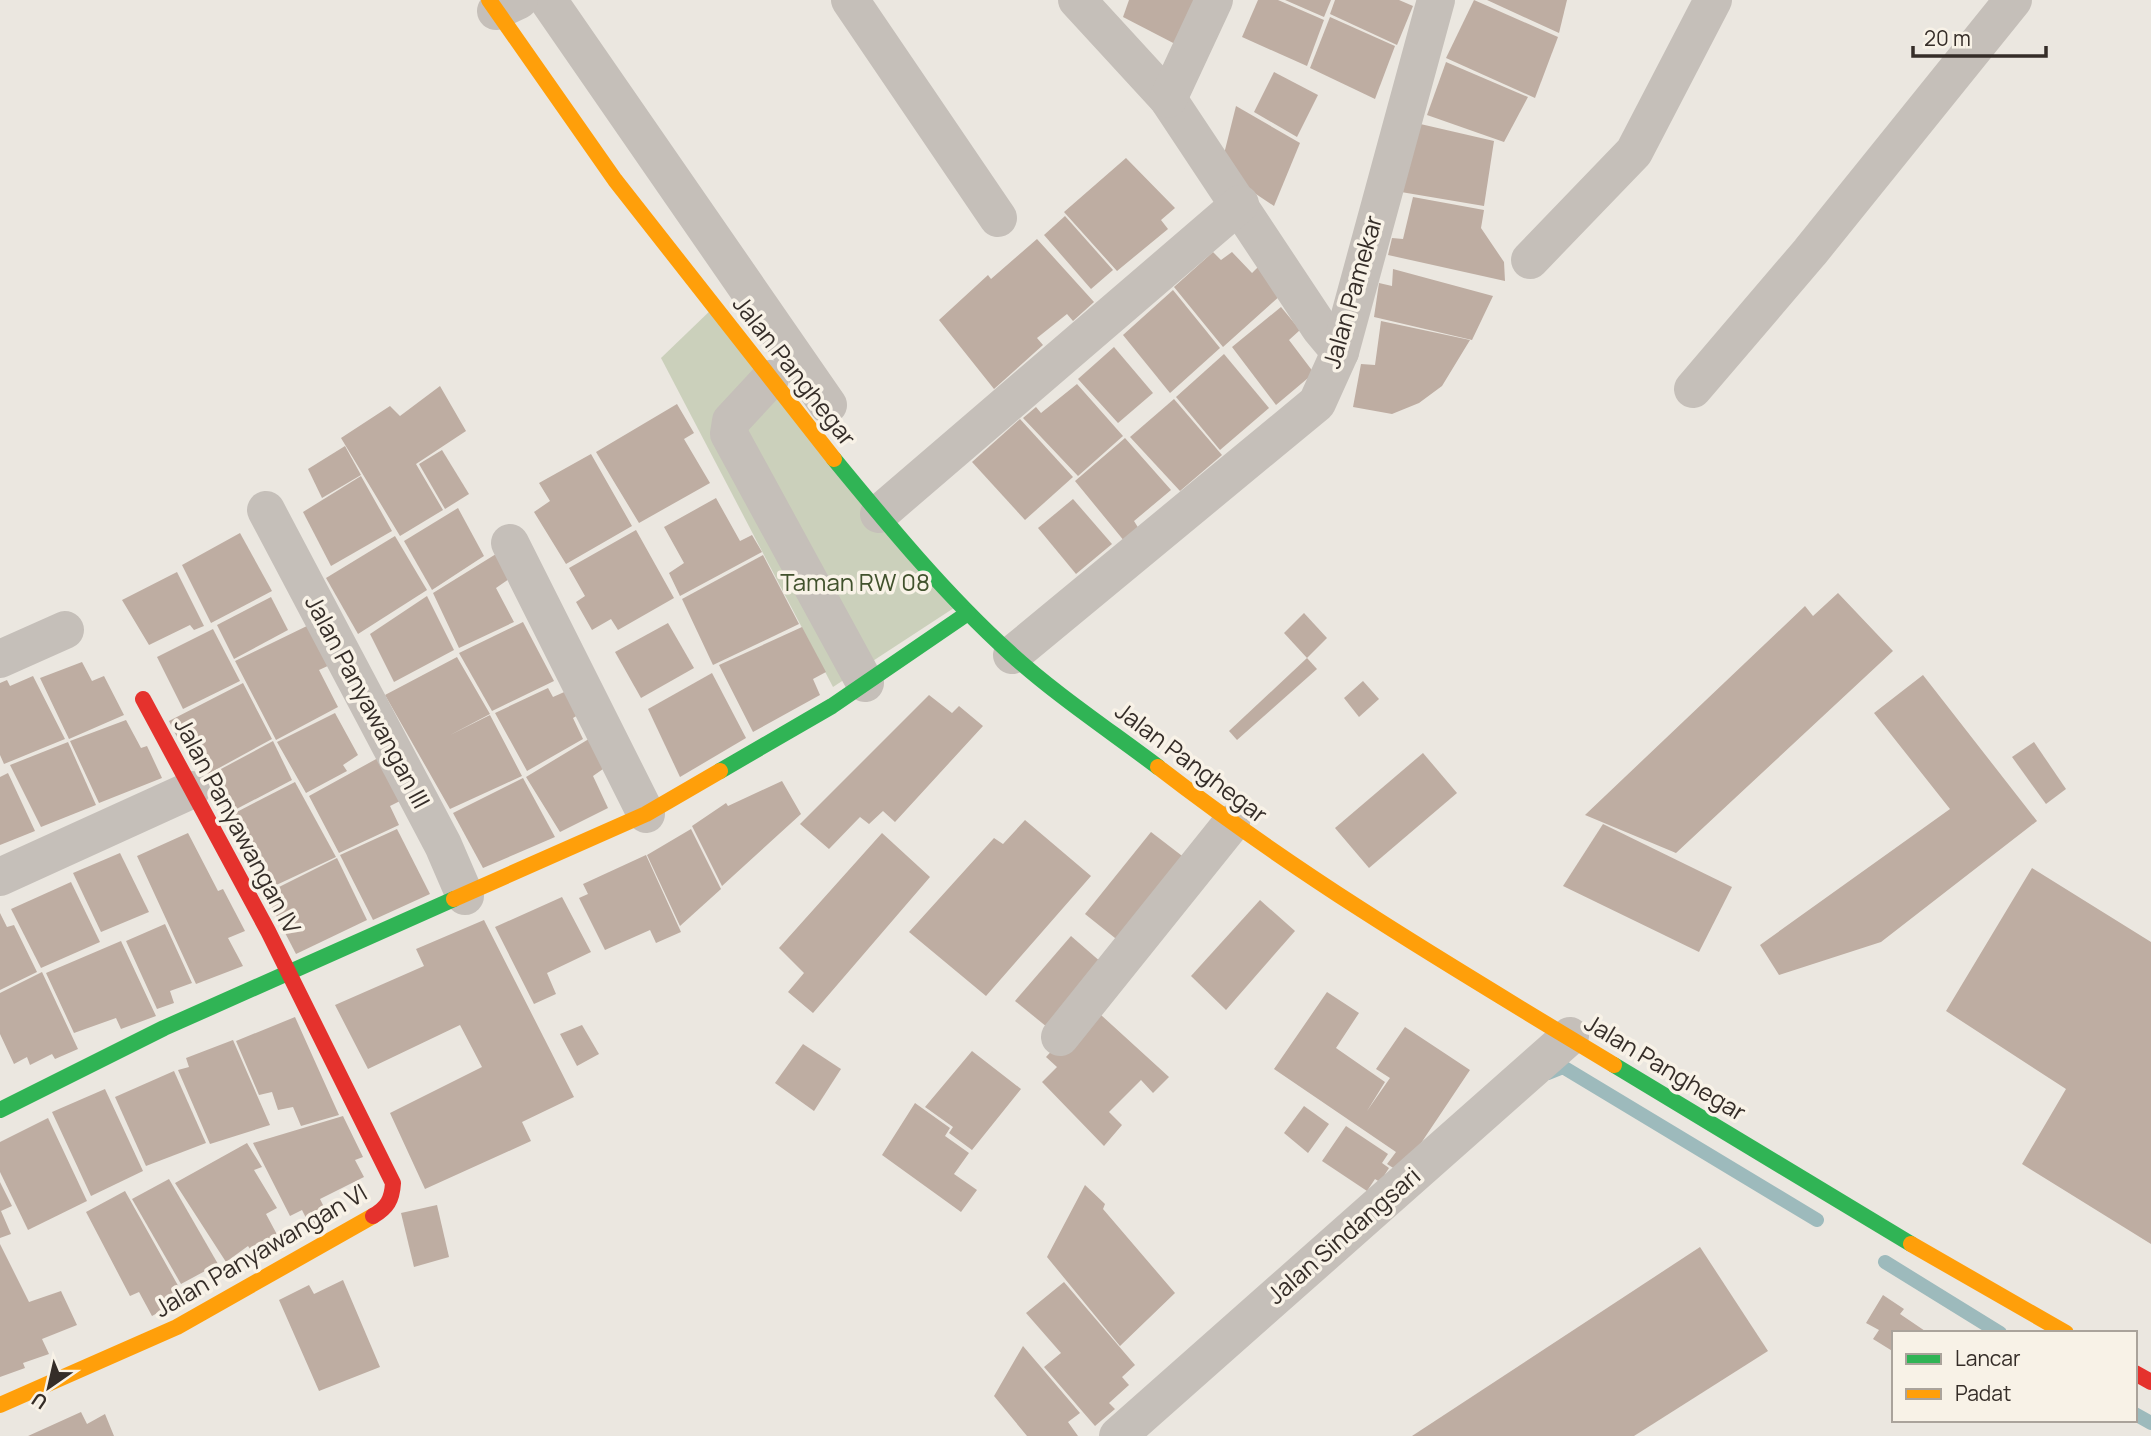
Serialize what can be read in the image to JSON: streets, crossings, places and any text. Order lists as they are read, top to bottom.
{
  "streets": {
    "street": [
      "Jalan Pamekar",
      "Jalan Panghegar",
      "Jalan Panyawangan III",
      "Jalan Panyawangan IV",
      "Jalan Sindangsari",
      "Jalan Panyawangan VI"
    ]
  },
  "crossings": [
    ["Jalan Pamekar", "Jalan Panghegar"],
    ["Jalan Panghegar", "Jalan Sindangsari"],
    ["Jalan Panyawangan IV", "Jalan Panyawangan VI"]
  ],
  "parks": ["Taman RW 08"],
  "legend": ["Lancar", "Padat"],
  "scale_bar": "20 m",
  "north": "bottom left"
}
